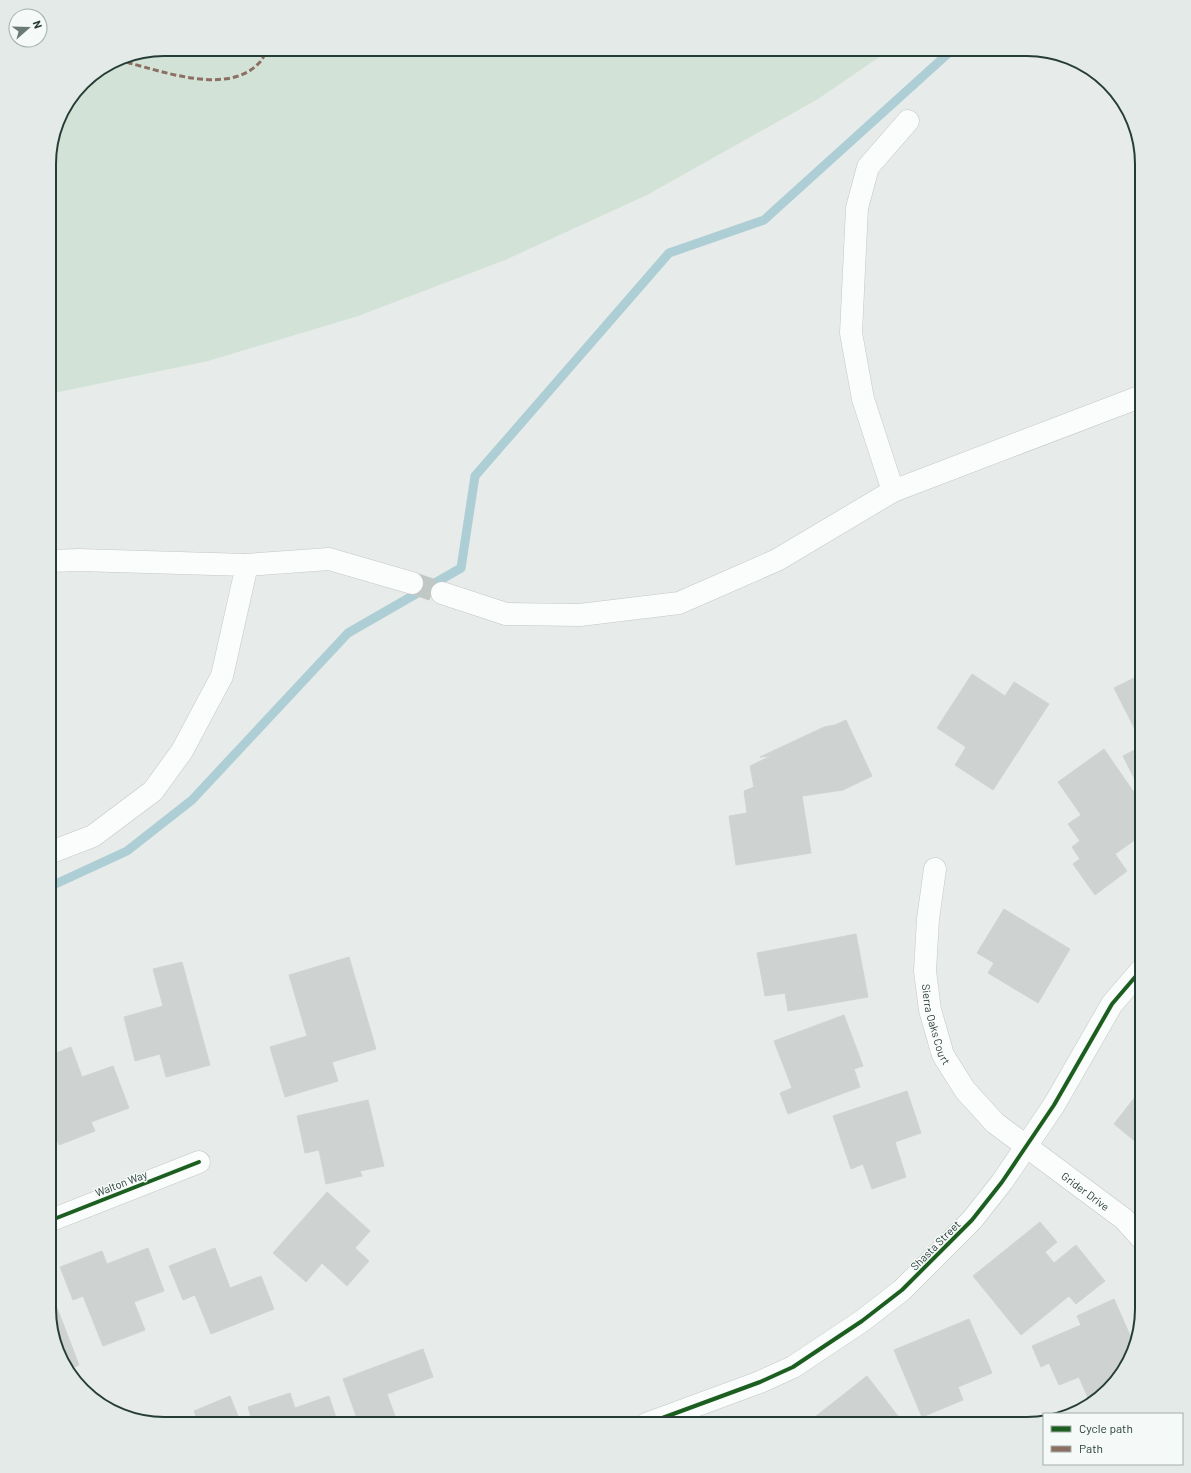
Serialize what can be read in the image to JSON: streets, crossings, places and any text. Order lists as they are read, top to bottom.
{
  "streets": {
    "street": [
      "Sierra Oaks Court",
      "Walton Way",
      "Grider Drive",
      "Shasta Street"
    ]
  },
  "crossings": [
    ["Sierra Oaks Court", "Grider Drive"],
    ["Sierra Oaks Court", "Shasta Street"],
    ["Grider Drive", "Shasta Street"]
  ],
  "legend": ["Cycle path", "Path"],
  "north": "right"
}
